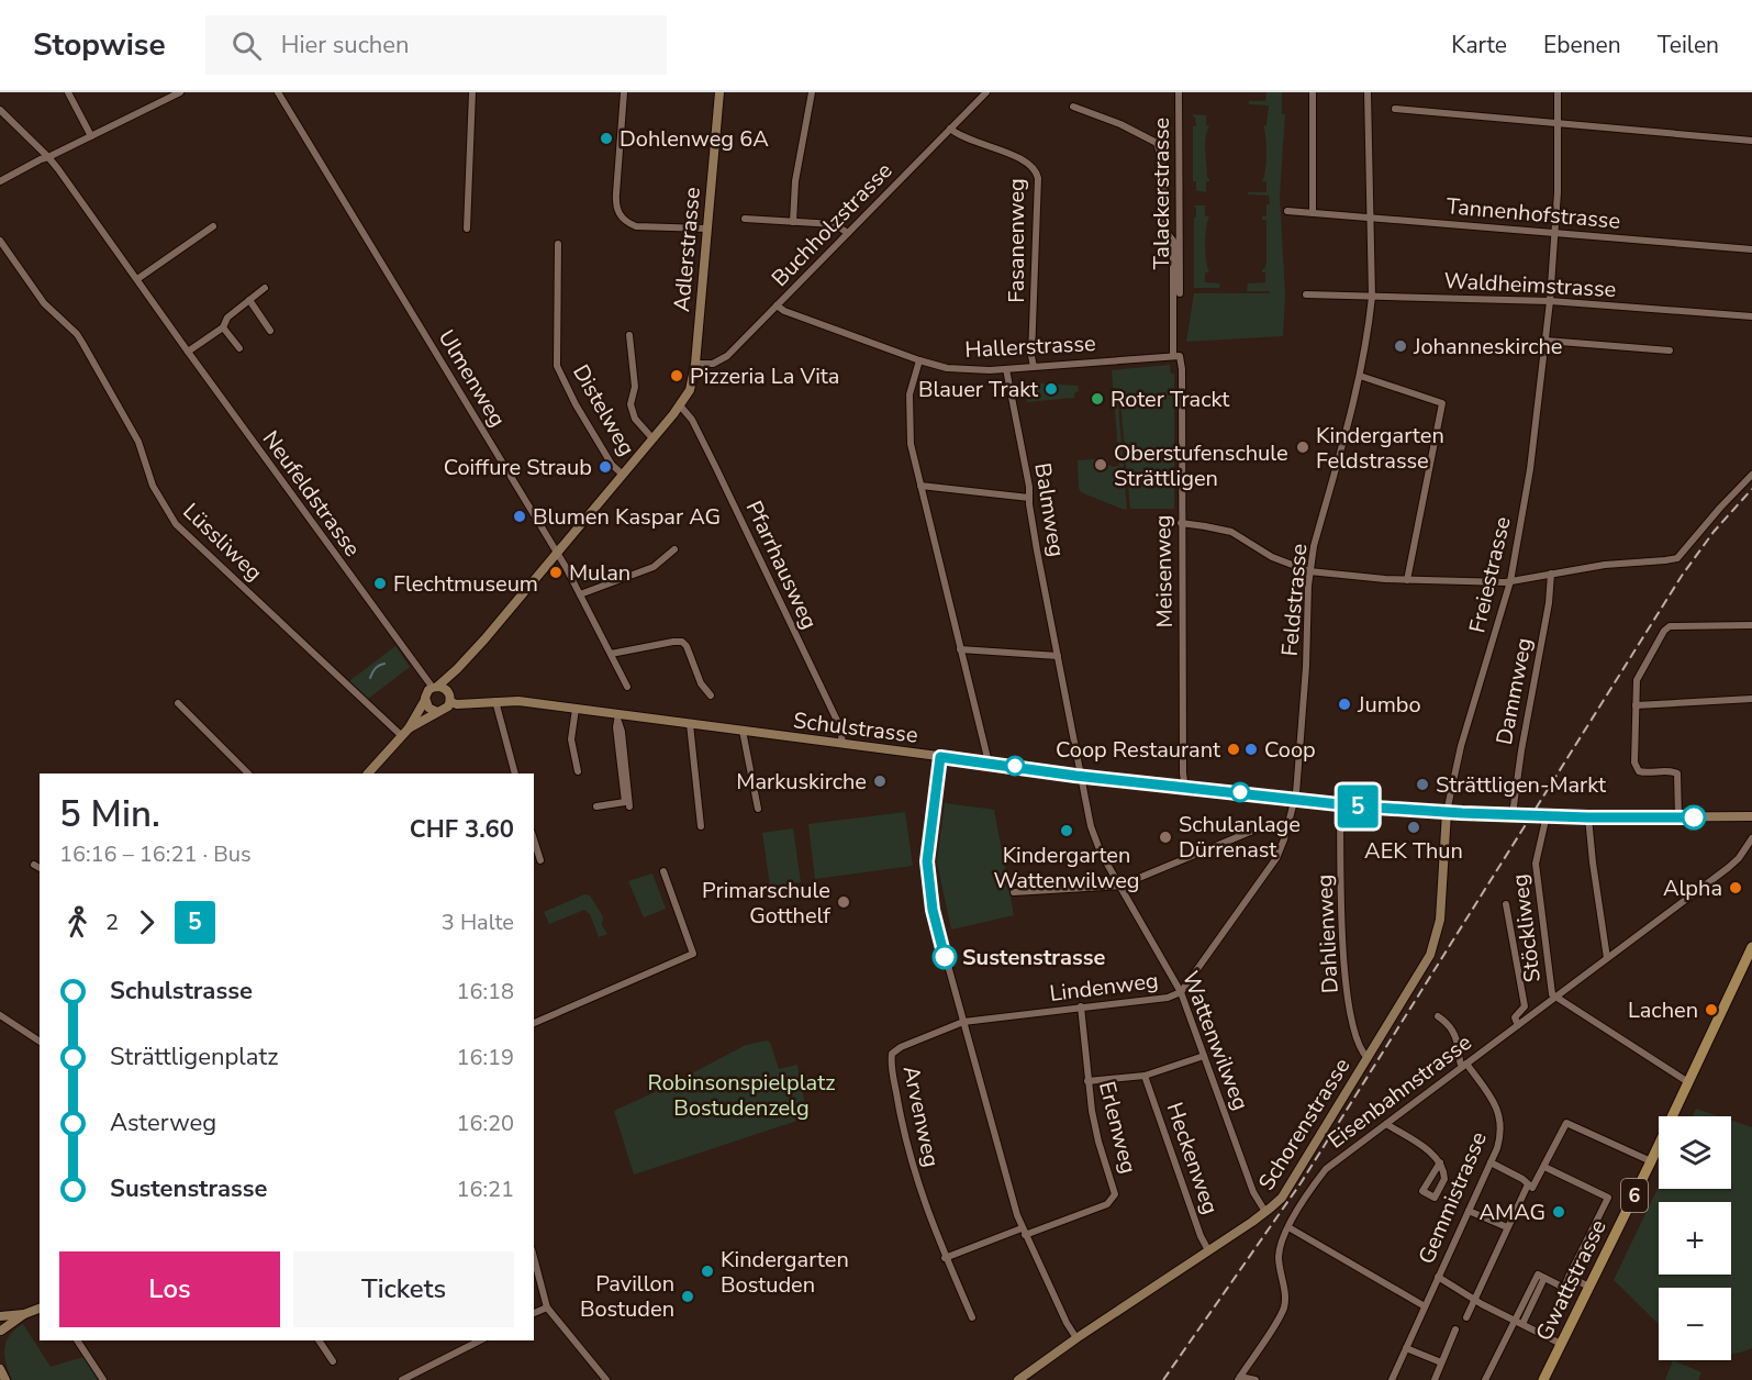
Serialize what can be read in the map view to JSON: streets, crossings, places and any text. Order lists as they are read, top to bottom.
{
  "streets": {
    "main road": ["6", "Gwattstrasse"],
    "street": [
      "Talackerstrasse",
      "Tannenhofstrasse",
      "Buchholzstrasse",
      "Fasanenweg",
      "Adlerstrasse",
      "Waldheimstrasse",
      "Hallerstrasse",
      "Ulmenweg",
      "Distelweg",
      "Neufeldstrasse",
      "Balmweg",
      "Lüssliweg",
      "Pfarrhausweg",
      "Meisenweg",
      "Freiestrasse",
      "Feldstrasse",
      "Dammweg",
      "Schulstrasse",
      "Stöckliweg",
      "Dahlienweg",
      "Lindenweg",
      "Wattenwilweg",
      "Eisenbahnstrasse",
      "Arvenweg",
      "Schorenstrasse",
      "Erlenweg",
      "Heckenweg",
      "Gemmistrasse"
    ]
  },
  "crossings": [
    ["Tannenhofstrasse", "Freiestrasse"],
    ["Tannenhofstrasse", "Feldstrasse"],
    ["Buchholzstrasse", "Fasanenweg"],
    ["Buchholzstrasse", "Adlerstrasse"],
    ["Buchholzstrasse", "Hallerstrasse"],
    ["Fasanenweg", "Hallerstrasse"],
    ["Adlerstrasse", "Pfarrhausweg"],
    ["Waldheimstrasse", "Freiestrasse"],
    ["Waldheimstrasse", "Feldstrasse"],
    ["Hallerstrasse", "Balmweg"],
    ["Hallerstrasse", "Meisenweg"],
    ["Neufeldstrasse", "Schulstrasse"],
    ["Balmweg", "Schulstrasse"],
    ["Balmweg", "Wattenwilweg"],
    ["Pfarrhausweg", "Schulstrasse"],
    ["Meisenweg", "Schulstrasse"],
    ["Freiestrasse", "Schulstrasse"],
    ["Freiestrasse", "Schorenstrasse"],
    ["Feldstrasse", "Schulstrasse"],
    ["Feldstrasse", "Lindenweg"],
    ["Dammweg", "Schulstrasse"],
    ["Schulstrasse", "Stöckliweg"],
    ["Schulstrasse", "Dahlienweg"],
    ["Schulstrasse", "Lindenweg"],
    ["Schulstrasse", "Wattenwilweg"],
    ["Schulstrasse", "Schorenstrasse"],
    ["Stöckliweg", "Eisenbahnstrasse"],
    ["Stöckliweg", "Gwattstrasse"],
    ["Dahlienweg", "Schorenstrasse"],
    ["Lindenweg", "Wattenwilweg"],
    ["Lindenweg", "Arvenweg"],
    ["Lindenweg", "Erlenweg"],
    ["Wattenwilweg", "Schorenstrasse"],
    ["Eisenbahnstrasse", "Gemmistrasse"],
    ["Schorenstrasse", "Heckenweg"]
  ],
  "parks": ["Robinsonspielplatz Bostudenzelg"],
  "places": [
    "Dohlenweg 6A",
    "Johanneskirche",
    "Pizzeria La Vita",
    "Blauer Trakt",
    "Roter Trackt",
    "Kindergarten Feldstrasse",
    "Oberstufenschule Strättligen",
    "Coiffure Straub",
    "Blumen Kaspar AG",
    "Mulan",
    "Flechtmuseum",
    "Jumbo",
    "Coop Restaurant",
    "Coop",
    "Markuskirche",
    "Strättligen-Markt",
    "AEK Thun",
    "Kindergarten Wattenwilweg",
    "Schulanlage Dürrenast",
    "Alpha",
    "Primarschule Gotthelf",
    "Sustenstrasse",
    "Lachen",
    "AMAG",
    "Kindergarten Bostuden",
    "Pavillon Bostuden"
  ],
  "lines": ["bus line 5"],
  "page": {
    "header": "Stopwise",
    "search": "Hier suchen",
    "nav": ["Karte", "Ebenen", "Teilen"],
    "on_map": "5",
    "heading": ["5 Min.", "16:16 – 16:21 · Bus", "CHF 3.60"],
    "legs": ["2", "5", "3 Halte"],
    "list": [
      {
        "name": "Schulstrasse",
        "value": "16:18"
      },
      {
        "name": "Strättligenplatz",
        "value": "16:19"
      },
      {
        "name": "Asterweg",
        "value": "16:20"
      },
      {
        "name": "Sustenstrasse",
        "value": "16:21"
      }
    ],
    "map_buttons": ["+", "−"],
    "buttons": ["Los", "Tickets"]
  }
}
